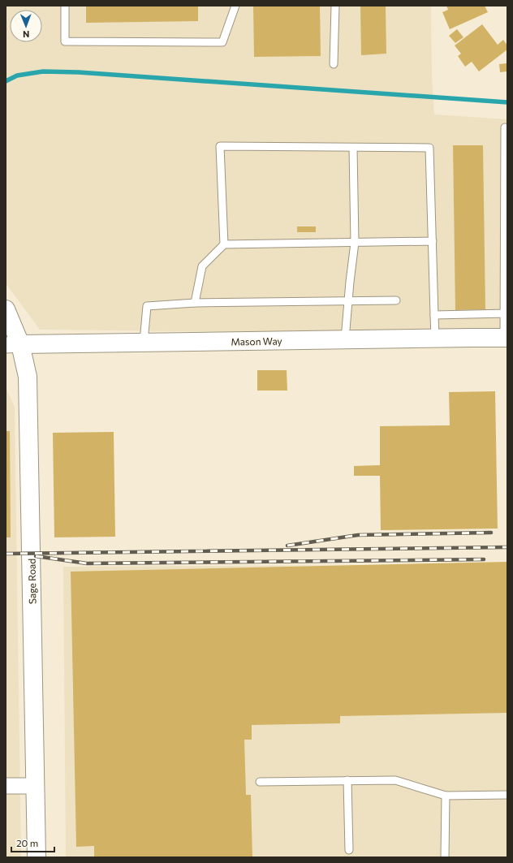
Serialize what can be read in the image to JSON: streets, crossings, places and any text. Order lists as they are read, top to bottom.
{
  "streets": {
    "main road": ["Mason Way", "Sage Road"]
  },
  "crossings": [
    ["Mason Way", "Sage Road"]
  ],
  "scale_bar": "20 m",
  "north": "bottom"
}
